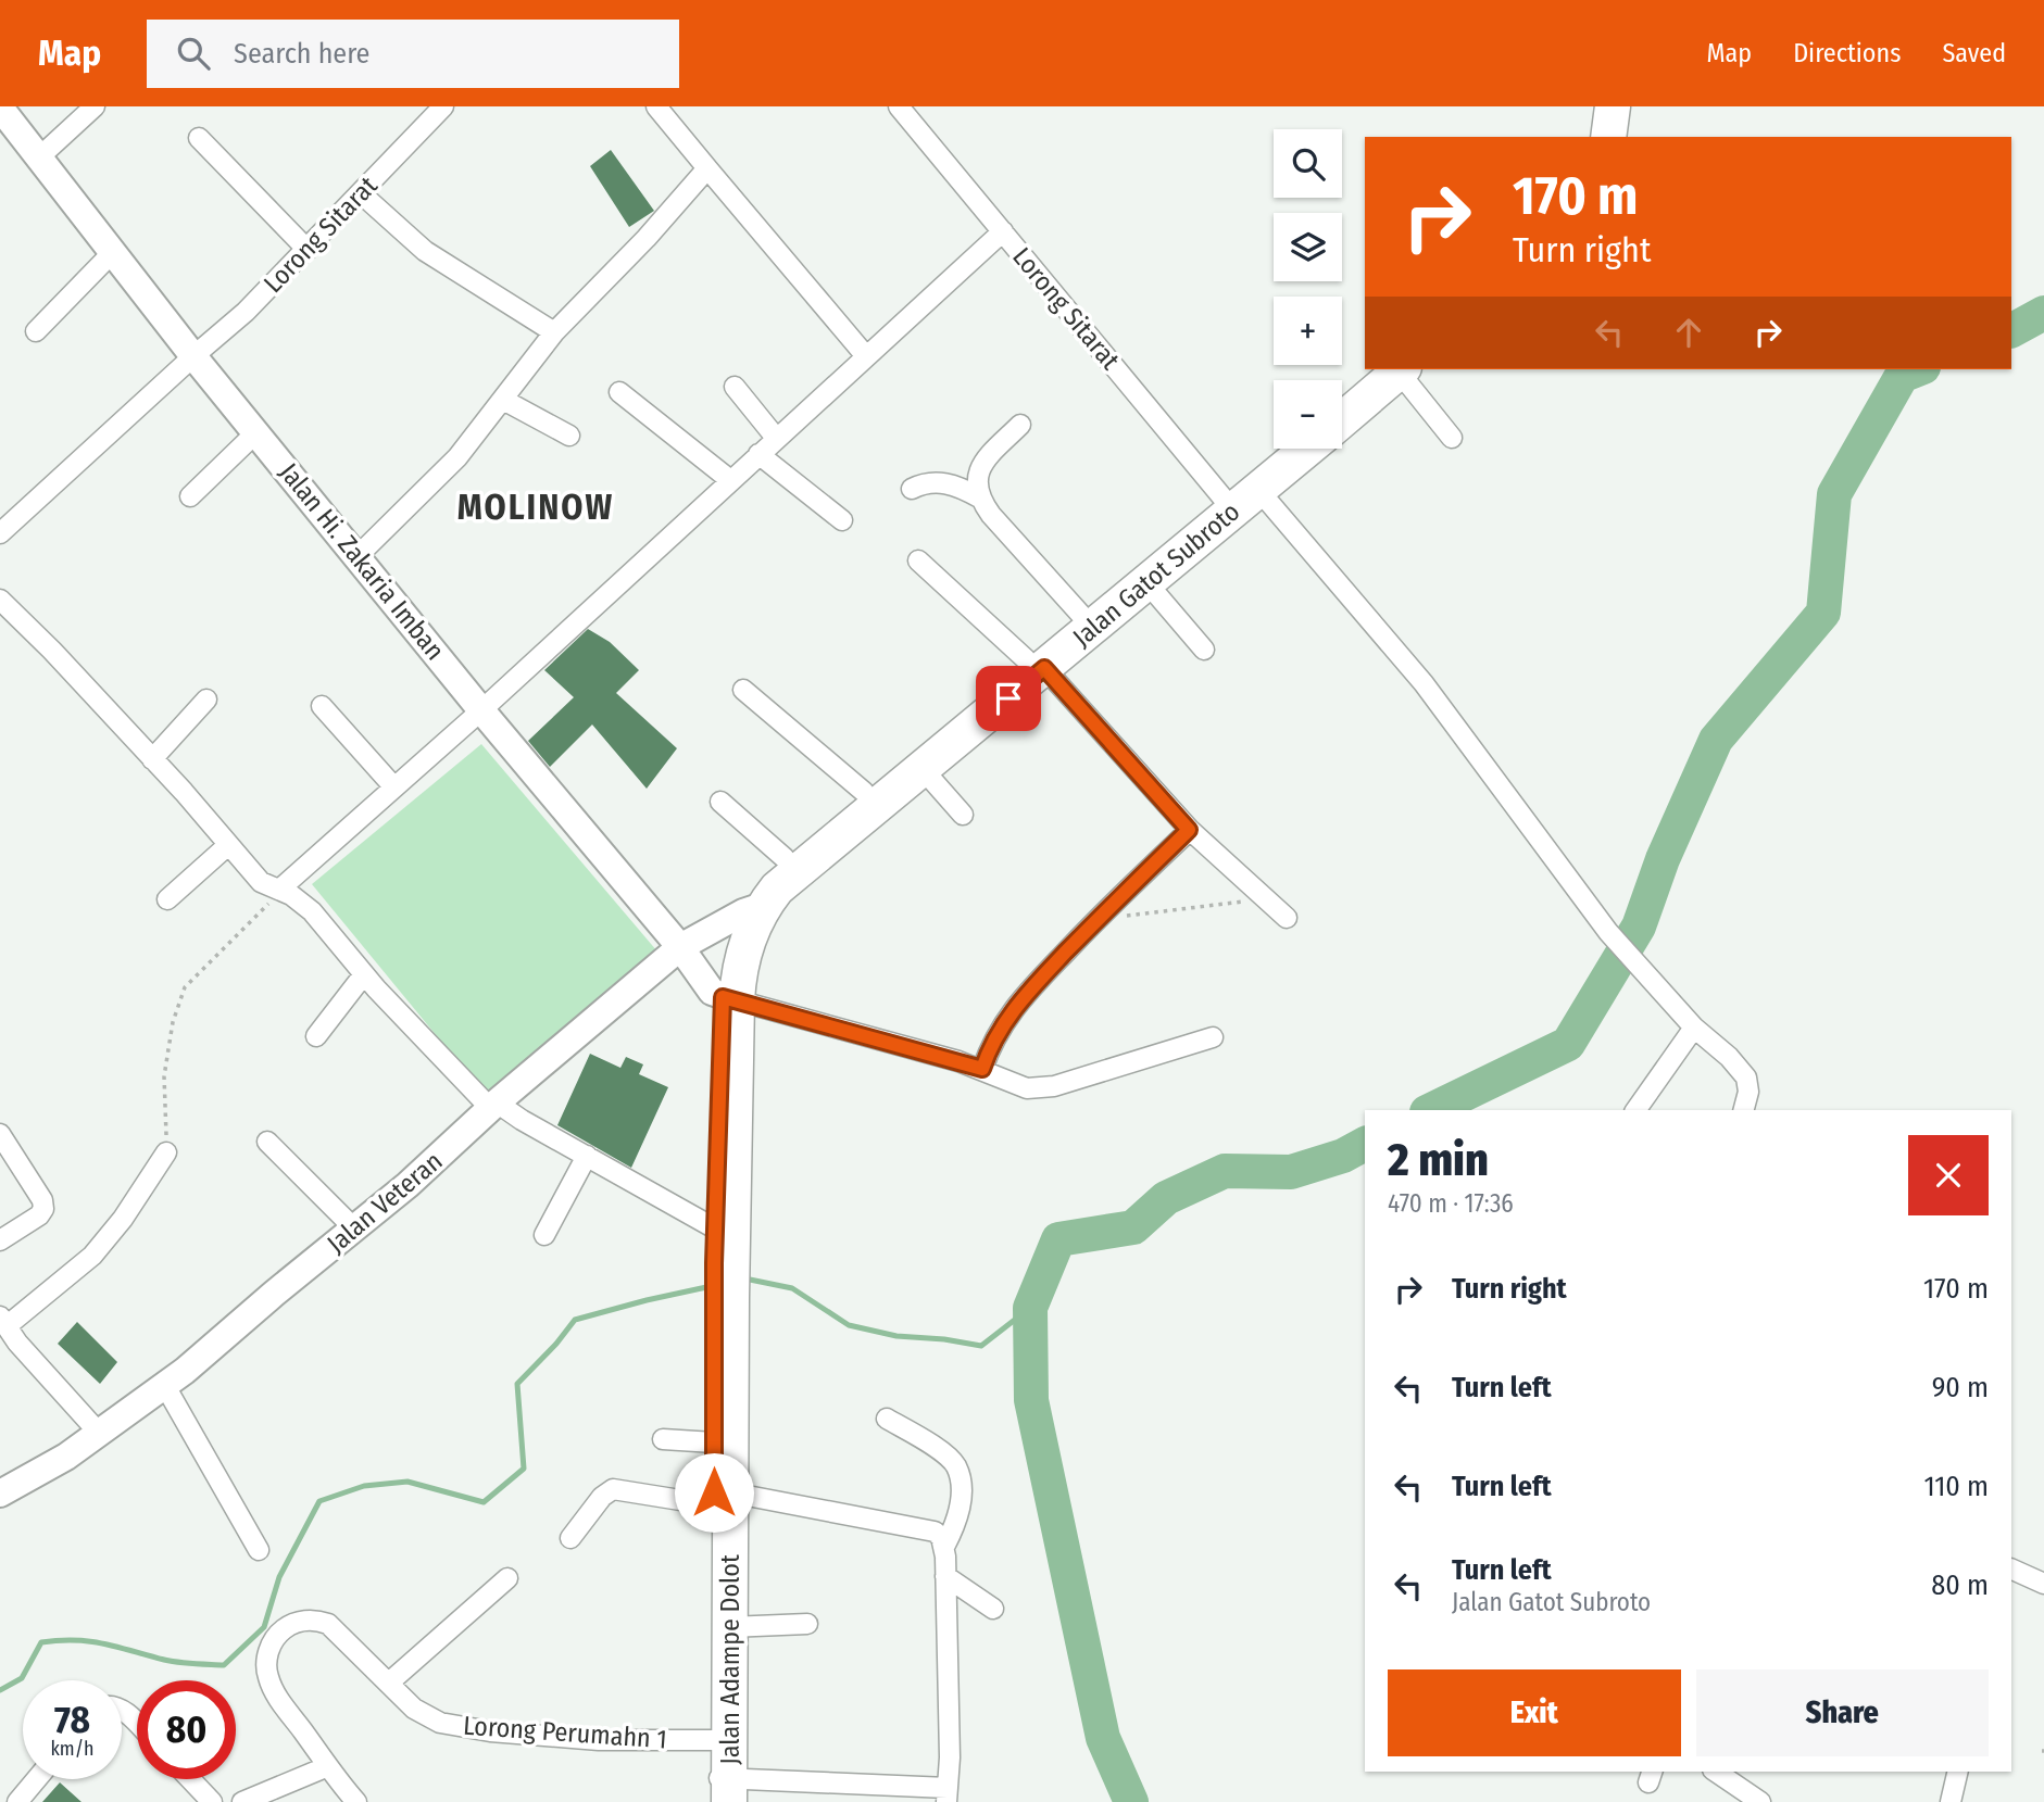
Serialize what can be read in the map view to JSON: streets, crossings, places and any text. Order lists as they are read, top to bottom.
{
  "streets": {
    "highway": ["Jalan Gatot Subroto", "Jalan Adampe Dolot"],
    "main road": ["Jalan Hi. Zakaria Imban", "Jalan Veteran"],
    "street": ["Lorong Sitarat", "Lorong Perumahn 1"]
  },
  "crossings": [
    ["Lorong Sitarat", "Jalan Hi. Zakaria Imban"],
    ["Lorong Sitarat", "Jalan Gatot Subroto"],
    ["Jalan Hi. Zakaria Imban", "Jalan Veteran"],
    ["Jalan Hi. Zakaria Imban", "Jalan Adampe Dolot"],
    ["Jalan Gatot Subroto", "Jalan Veteran"],
    ["Jalan Gatot Subroto", "Jalan Adampe Dolot"],
    ["Jalan Veteran", "Jalan Adampe Dolot"],
    ["Jalan Adampe Dolot", "Lorong Perumahn 1"]
  ],
  "districts": ["MOLINOW"],
  "page": {
    "header": "Map",
    "search": "Search here",
    "nav": ["Map", "Directions", "Saved"],
    "map_buttons": ["+", "−"],
    "turn": ["170 m", "Turn right"],
    "heading": ["2 min", "470 m · 17:36"],
    "list": [
      {
        "name": "Turn right",
        "value": "170 m"
      },
      {
        "name": "Turn left",
        "value": "90 m"
      },
      {
        "name": "Turn left",
        "value": "110 m"
      },
      {
        "name": "Turn left",
        "note": "Jalan Gatot Subroto",
        "value": "80 m"
      }
    ],
    "buttons": ["Exit", "Share"],
    "speed": "78 km/h",
    "limit": "80"
  }
}
